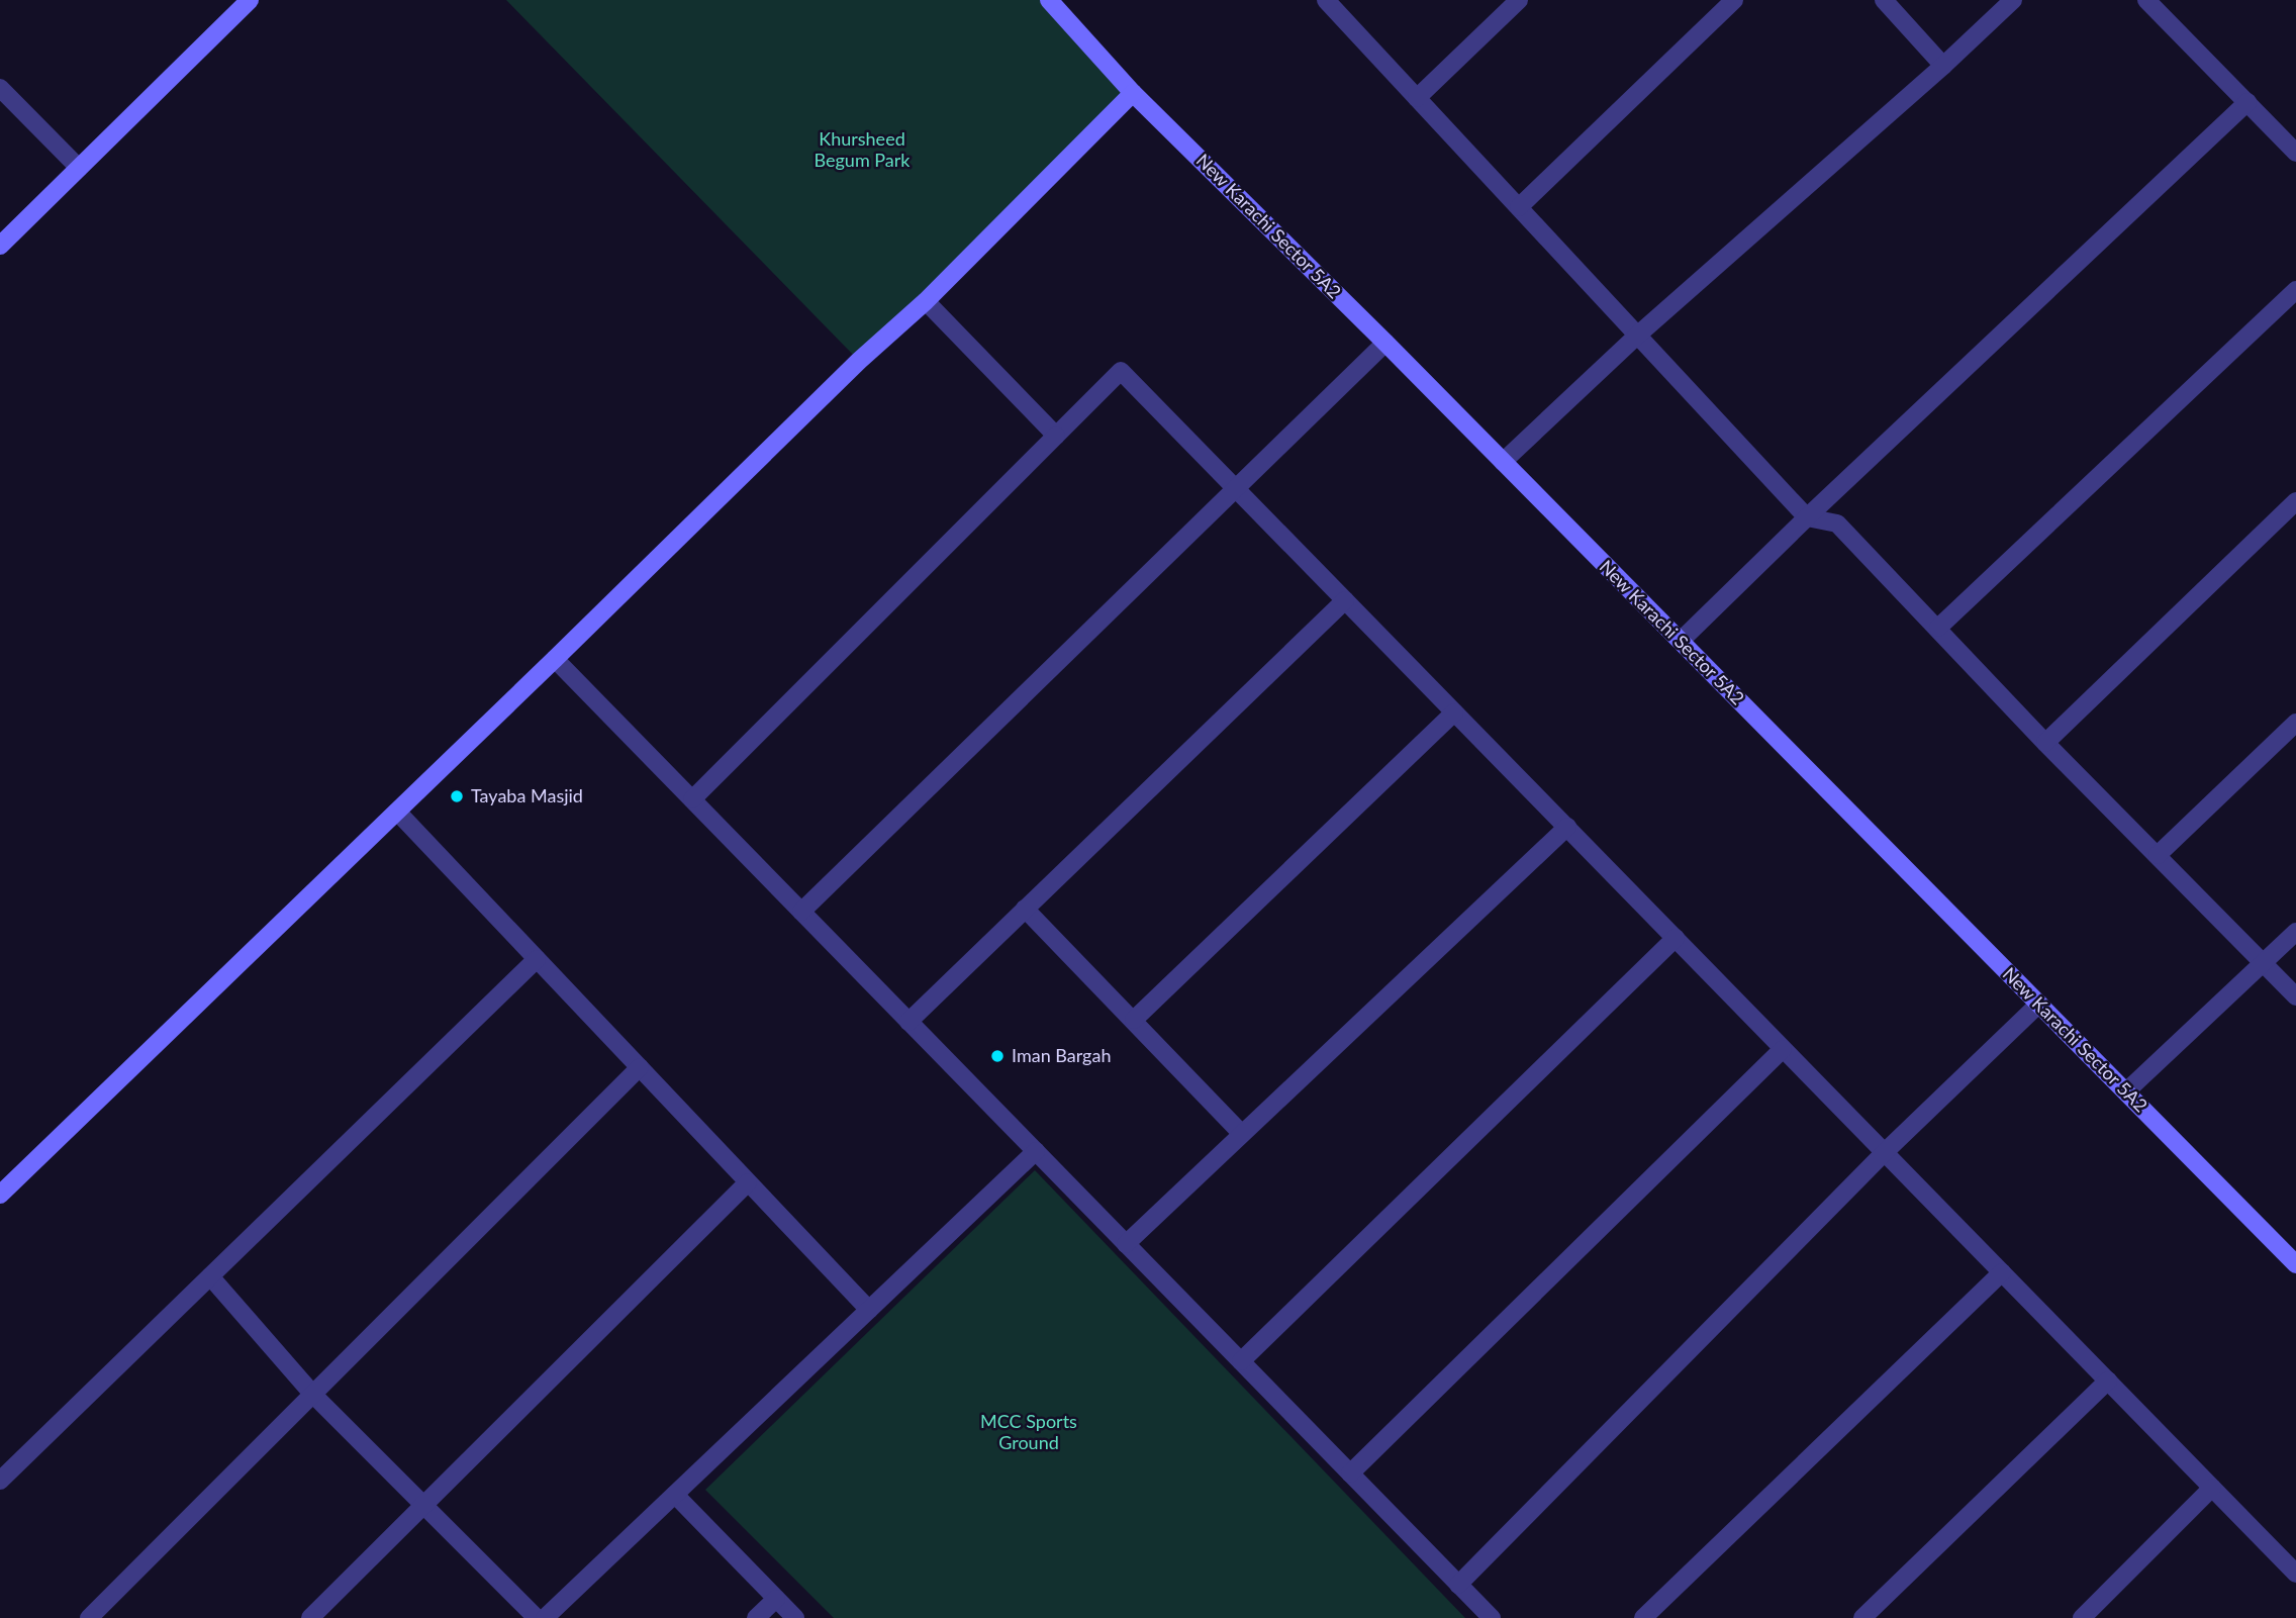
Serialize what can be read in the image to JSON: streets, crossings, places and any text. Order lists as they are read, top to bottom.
{
  "streets": {
    "street": ["New Karachi Sector 5A2"]
  },
  "parks": ["Khursheed Begum Park", "MCC Sports Ground"],
  "places": ["Tayaba Masjid", "Iman Bargah"]
}
